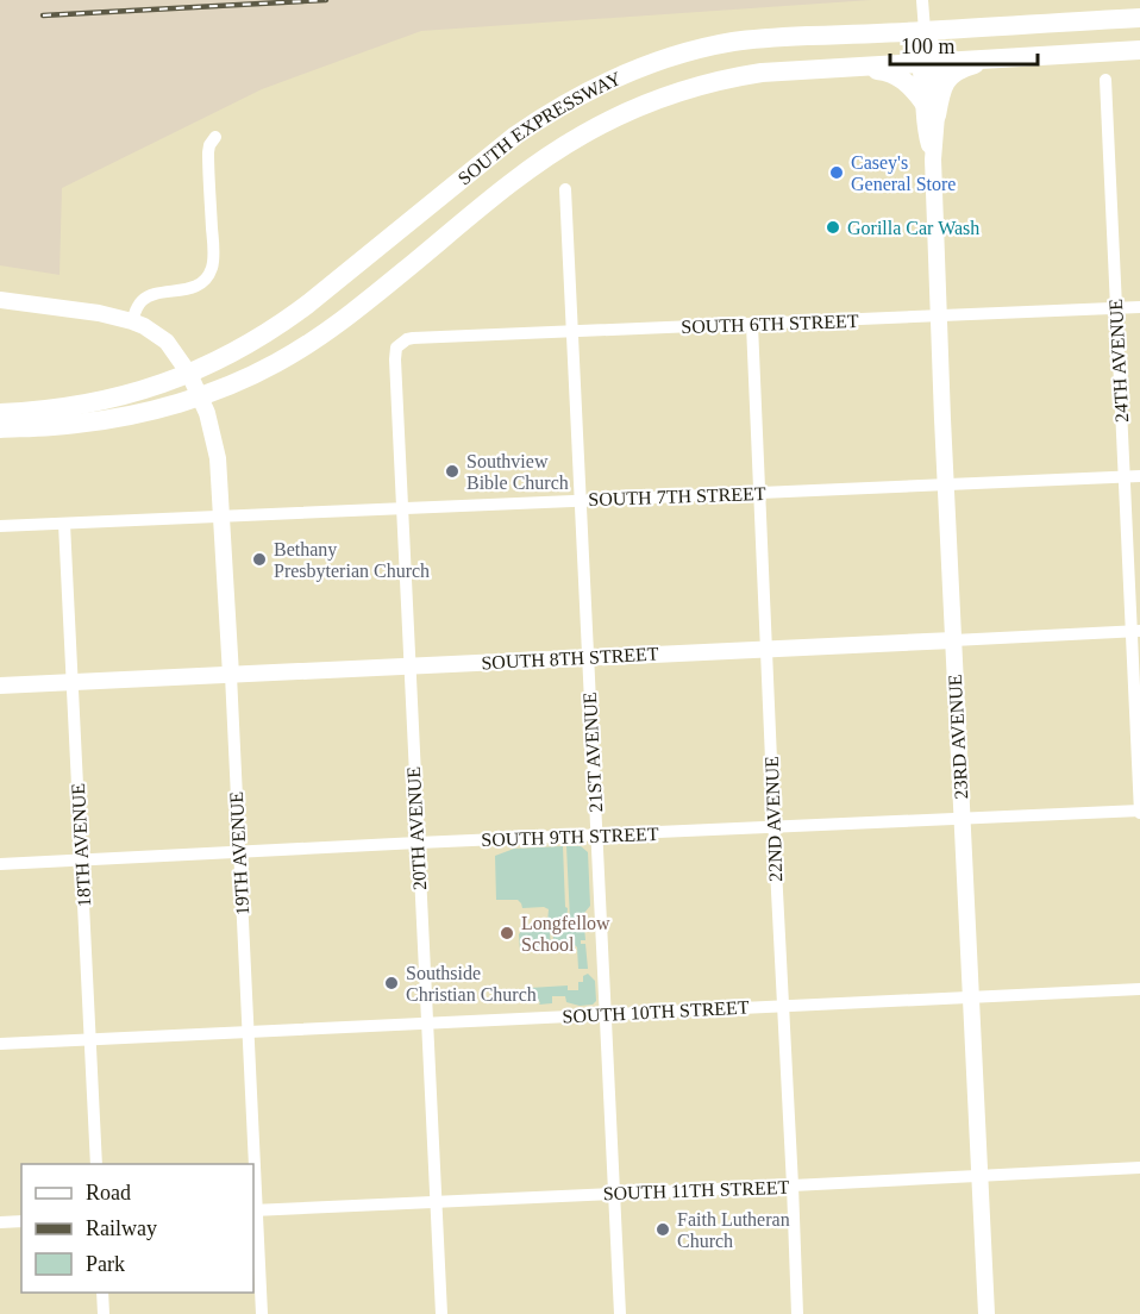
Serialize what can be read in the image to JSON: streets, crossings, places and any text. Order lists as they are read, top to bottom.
{
  "streets": {
    "main road": ["SOUTH EXPRESSWAY"],
    "street": [
      "SOUTH 6TH STREET",
      "24TH AVENUE",
      "SOUTH 7TH STREET",
      "SOUTH 8TH STREET",
      "23RD AVENUE",
      "21ST AVENUE",
      "22ND AVENUE",
      "20TH AVENUE",
      "SOUTH 9TH STREET",
      "18TH AVENUE",
      "19TH AVENUE",
      "SOUTH 10TH STREET",
      "SOUTH 11TH STREET"
    ]
  },
  "crossings": [
    ["SOUTH EXPRESSWAY", "23RD AVENUE"],
    ["SOUTH EXPRESSWAY", "19TH AVENUE"],
    ["SOUTH 6TH STREET", "24TH AVENUE"],
    ["SOUTH 6TH STREET", "23RD AVENUE"],
    ["SOUTH 6TH STREET", "21ST AVENUE"],
    ["SOUTH 6TH STREET", "22ND AVENUE"],
    ["SOUTH 6TH STREET", "20TH AVENUE"],
    ["24TH AVENUE", "SOUTH 7TH STREET"],
    ["24TH AVENUE", "SOUTH 8TH STREET"],
    ["24TH AVENUE", "SOUTH 9TH STREET"],
    ["SOUTH 7TH STREET", "23RD AVENUE"],
    ["SOUTH 7TH STREET", "21ST AVENUE"],
    ["SOUTH 7TH STREET", "22ND AVENUE"],
    ["SOUTH 7TH STREET", "20TH AVENUE"],
    ["SOUTH 7TH STREET", "18TH AVENUE"],
    ["SOUTH 7TH STREET", "19TH AVENUE"],
    ["SOUTH 8TH STREET", "23RD AVENUE"],
    ["SOUTH 8TH STREET", "21ST AVENUE"],
    ["SOUTH 8TH STREET", "22ND AVENUE"],
    ["SOUTH 8TH STREET", "20TH AVENUE"],
    ["SOUTH 8TH STREET", "18TH AVENUE"],
    ["SOUTH 8TH STREET", "19TH AVENUE"],
    ["23RD AVENUE", "SOUTH 9TH STREET"],
    ["23RD AVENUE", "SOUTH 10TH STREET"],
    ["23RD AVENUE", "SOUTH 11TH STREET"],
    ["21ST AVENUE", "SOUTH 9TH STREET"],
    ["21ST AVENUE", "SOUTH 10TH STREET"],
    ["21ST AVENUE", "SOUTH 11TH STREET"],
    ["22ND AVENUE", "SOUTH 9TH STREET"],
    ["22ND AVENUE", "SOUTH 10TH STREET"],
    ["22ND AVENUE", "SOUTH 11TH STREET"],
    ["20TH AVENUE", "SOUTH 9TH STREET"],
    ["20TH AVENUE", "SOUTH 10TH STREET"],
    ["20TH AVENUE", "SOUTH 11TH STREET"],
    ["SOUTH 9TH STREET", "18TH AVENUE"],
    ["SOUTH 9TH STREET", "19TH AVENUE"],
    ["18TH AVENUE", "SOUTH 10TH STREET"],
    ["19TH AVENUE", "SOUTH 10TH STREET"],
    ["19TH AVENUE", "SOUTH 11TH STREET"]
  ],
  "places": [
    "Casey's General Store",
    "Gorilla Car Wash",
    "Southview Bible Church",
    "Bethany Presbyterian Church",
    "Longfellow School",
    "Southside Christian Church",
    "Faith Lutheran Church"
  ],
  "legend": ["Road", "Railway", "Park"],
  "scale_bar": "100 m"
}
